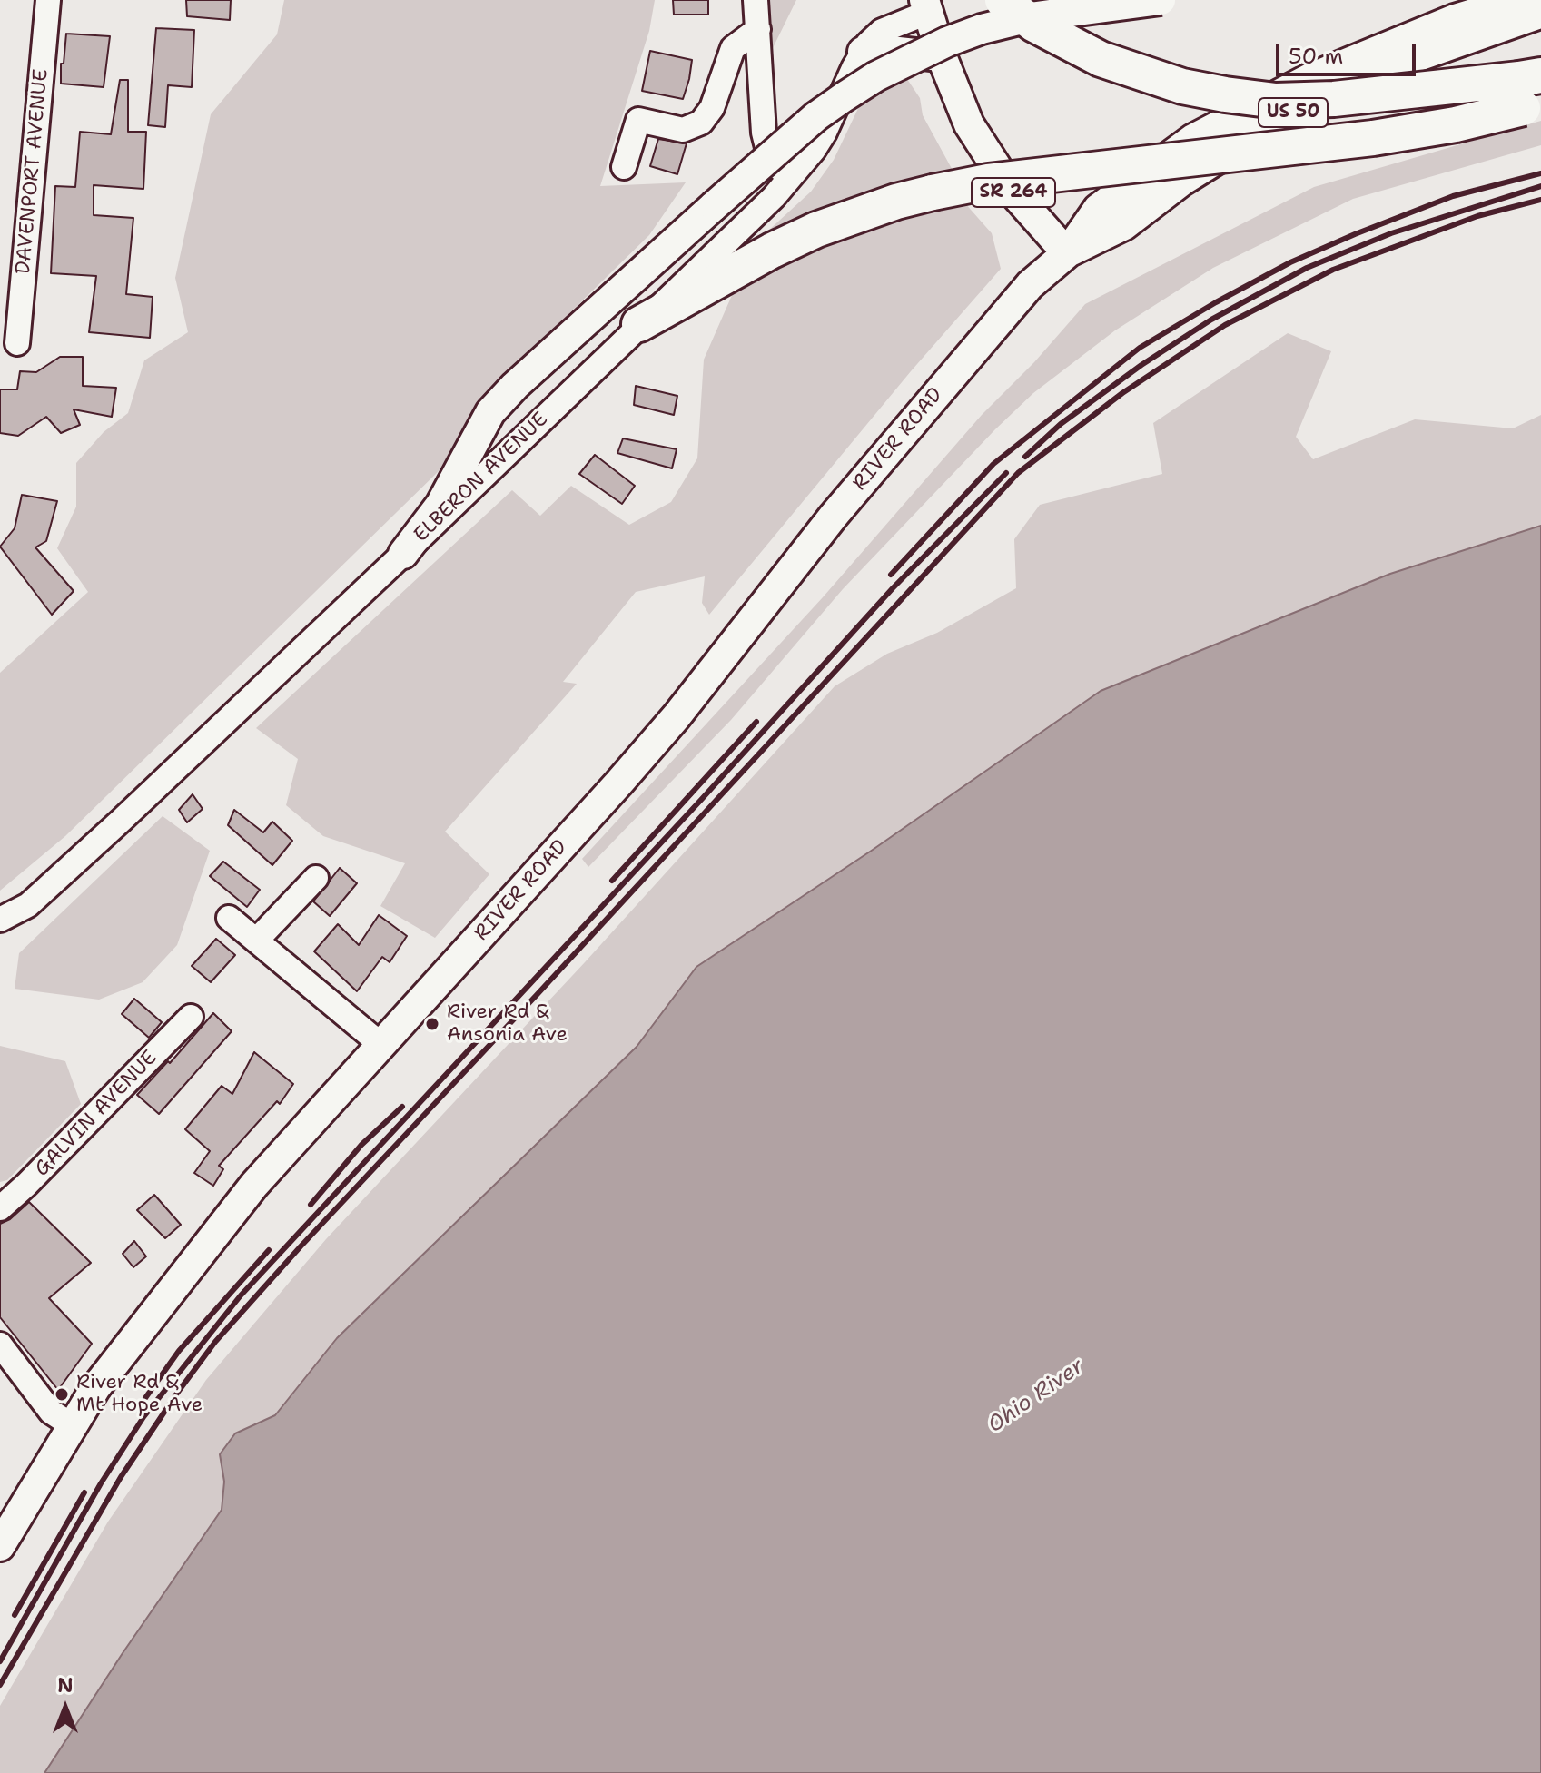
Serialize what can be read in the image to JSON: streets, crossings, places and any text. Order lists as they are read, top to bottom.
{
  "streets": {
    "main road": ["US 50", "SR 264", "RIVER ROAD"],
    "street": ["DAVENPORT AVENUE", "ELBERON AVENUE", "GALVIN AVENUE"]
  },
  "crossings": [
    ["SR 264", "RIVER ROAD"],
    ["SR 264", "ELBERON AVENUE"]
  ],
  "water": ["Ohio River"],
  "places": ["River Rd & Ansonia Ave", "River Rd & Mt Hope Ave"],
  "scale_bar": "50 m",
  "north": "top"
}
